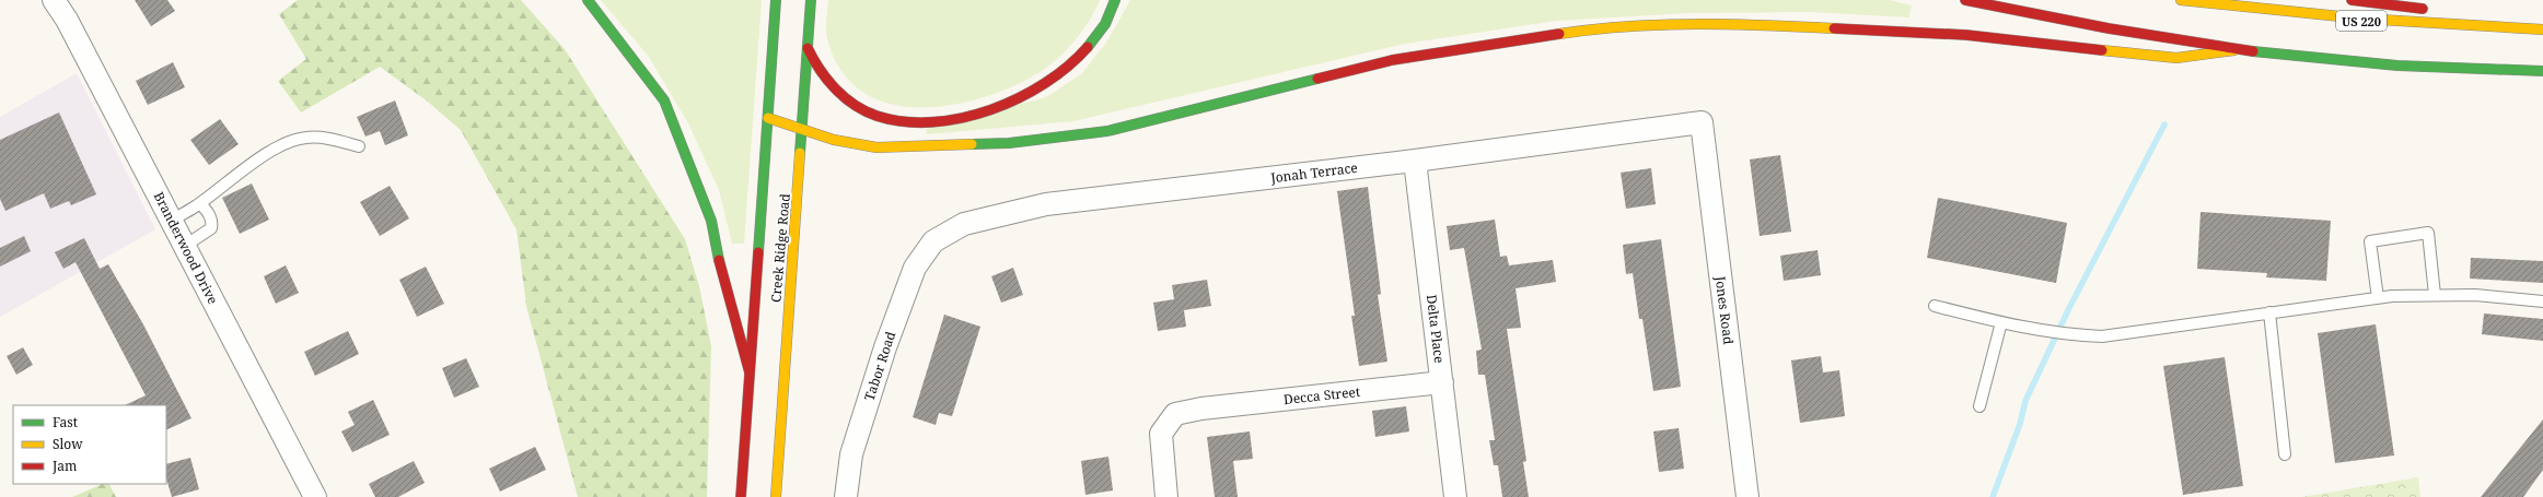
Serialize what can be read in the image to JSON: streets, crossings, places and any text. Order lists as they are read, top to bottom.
{
  "streets": {
    "main road": ["US 220", "Creek Ridge Road"],
    "street": [
      "Jonah Terrace",
      "Branderwood Drive",
      "Jones Road",
      "Delta Place",
      "Tabor Road",
      "Decca Street"
    ]
  },
  "crossings": [
    ["Jonah Terrace", "Jones Road"],
    ["Jonah Terrace", "Delta Place"],
    ["Jonah Terrace", "Tabor Road"],
    ["Delta Place", "Decca Street"]
  ],
  "legend": ["Fast", "Slow", "Jam"]
}
